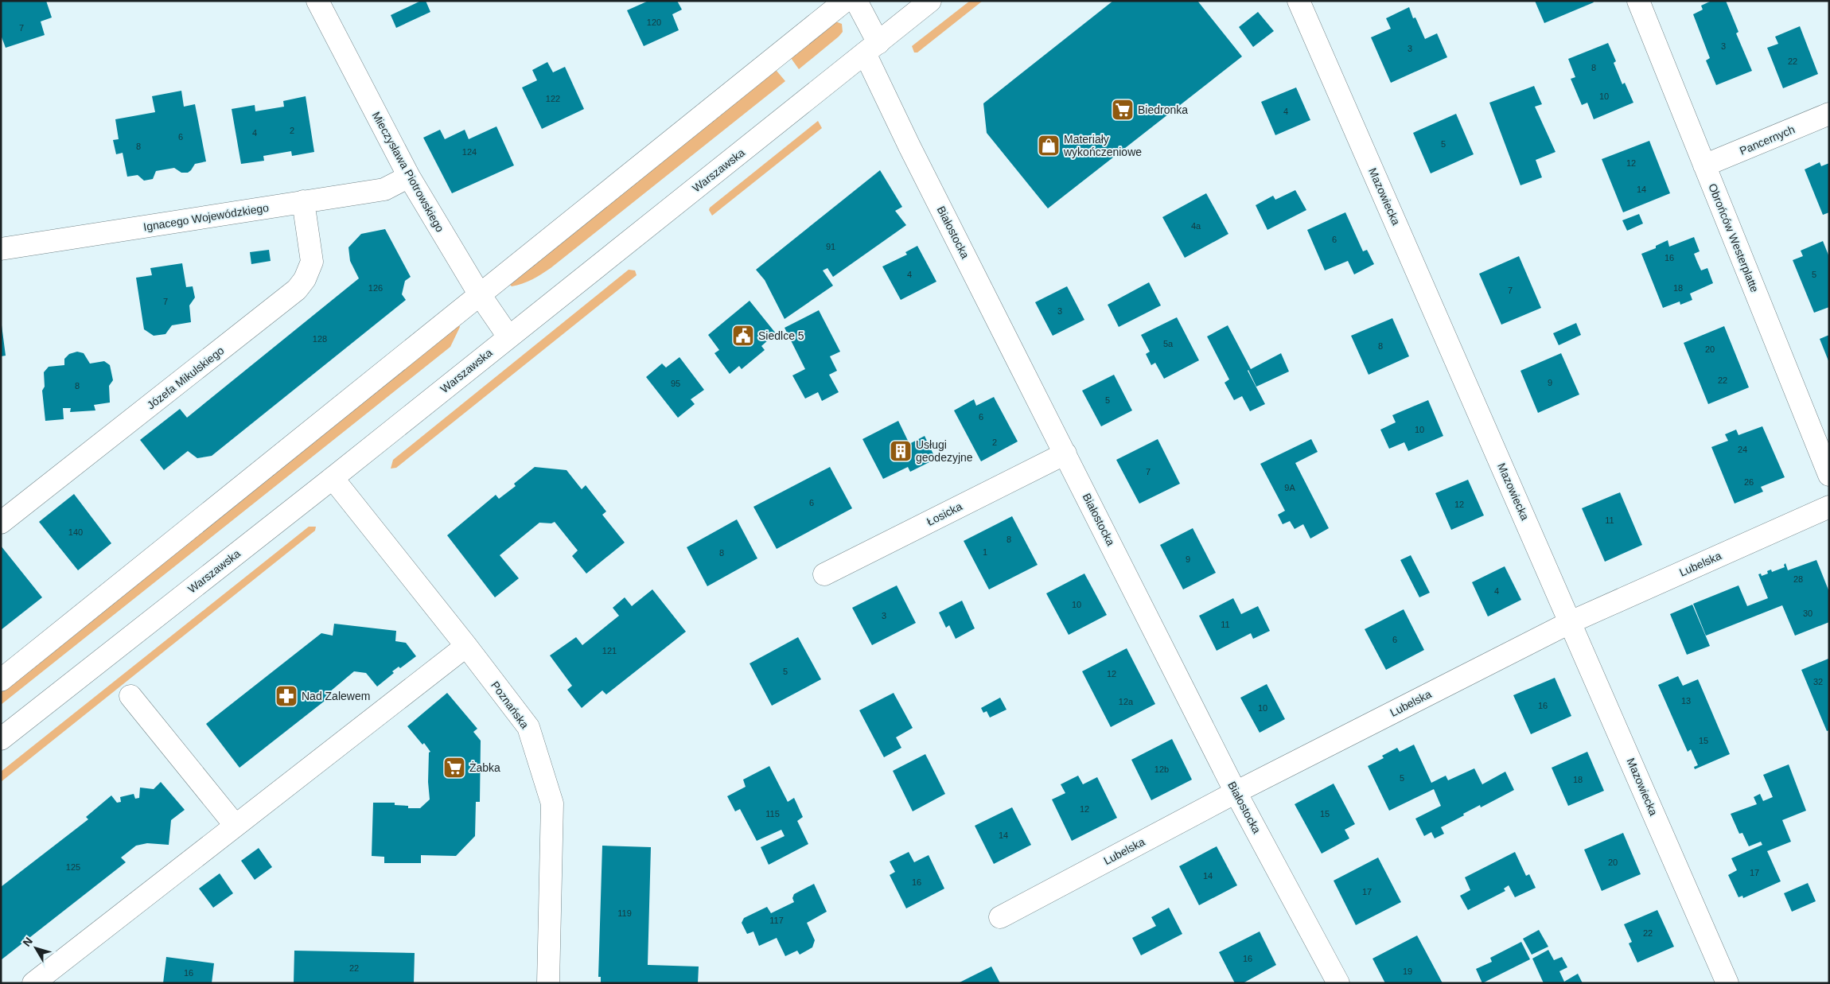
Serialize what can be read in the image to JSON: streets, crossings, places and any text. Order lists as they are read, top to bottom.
{
  "streets": {
    "street": [
      "Pancernych",
      "Warszawska",
      "Mieczysława Piotrowskiego",
      "Mazowiecka",
      "Ignacego Wojewódzkiego",
      "Białostocka",
      "Obrońców Westerplatte",
      "Józefa Mikulskiego",
      "Łosicka",
      "Lubelska",
      "Poznańska"
    ]
  },
  "crossings": [
    ["Pancernych", "Obrońców Westerplatte"],
    ["Warszawska", "Mieczysława Piotrowskiego"],
    ["Warszawska", "Białostocka"],
    ["Warszawska", "Poznańska"],
    ["Mieczysława Piotrowskiego", "Ignacego Wojewódzkiego"],
    ["Mazowiecka", "Lubelska"],
    ["Ignacego Wojewódzkiego", "Józefa Mikulskiego"],
    ["Białostocka", "Łosicka"],
    ["Białostocka", "Lubelska"]
  ],
  "places": {
    "supermarket": ["Biedronka", "Żabka"],
    "shop": ["Materiały wykończeniowe"],
    "public building": ["Siedlce 5"],
    "building": ["Usługi geodezyjne"],
    "pharmacy": ["Nad Zalewem"]
  },
  "house_numbers": [
    "120",
    "7",
    "3",
    "3",
    "22",
    "8",
    "10",
    "122",
    "4",
    "2",
    "4",
    "6",
    "5",
    "8",
    "124",
    "12",
    "14",
    "4a",
    "6",
    "91",
    "16",
    "4",
    "5",
    "126",
    "18",
    "7",
    "7",
    "3",
    "128",
    "5a",
    "8",
    "20",
    "22",
    "9",
    "95",
    "8",
    "5",
    "6",
    "10",
    "2",
    "24",
    "7",
    "26",
    "9A",
    "6",
    "12",
    "11",
    "140",
    "8",
    "1",
    "8",
    "9",
    "28",
    "4",
    "10",
    "30",
    "3",
    "11",
    "6",
    "121",
    "5",
    "12",
    "32",
    "13",
    "12a",
    "16",
    "10",
    "15",
    "12b",
    "5",
    "18",
    "12",
    "115",
    "15",
    "14",
    "20",
    "125",
    "17",
    "14",
    "16",
    "17",
    "119",
    "117",
    "22",
    "16",
    "22",
    "19",
    "16"
  ],
  "north": "top left"
}
